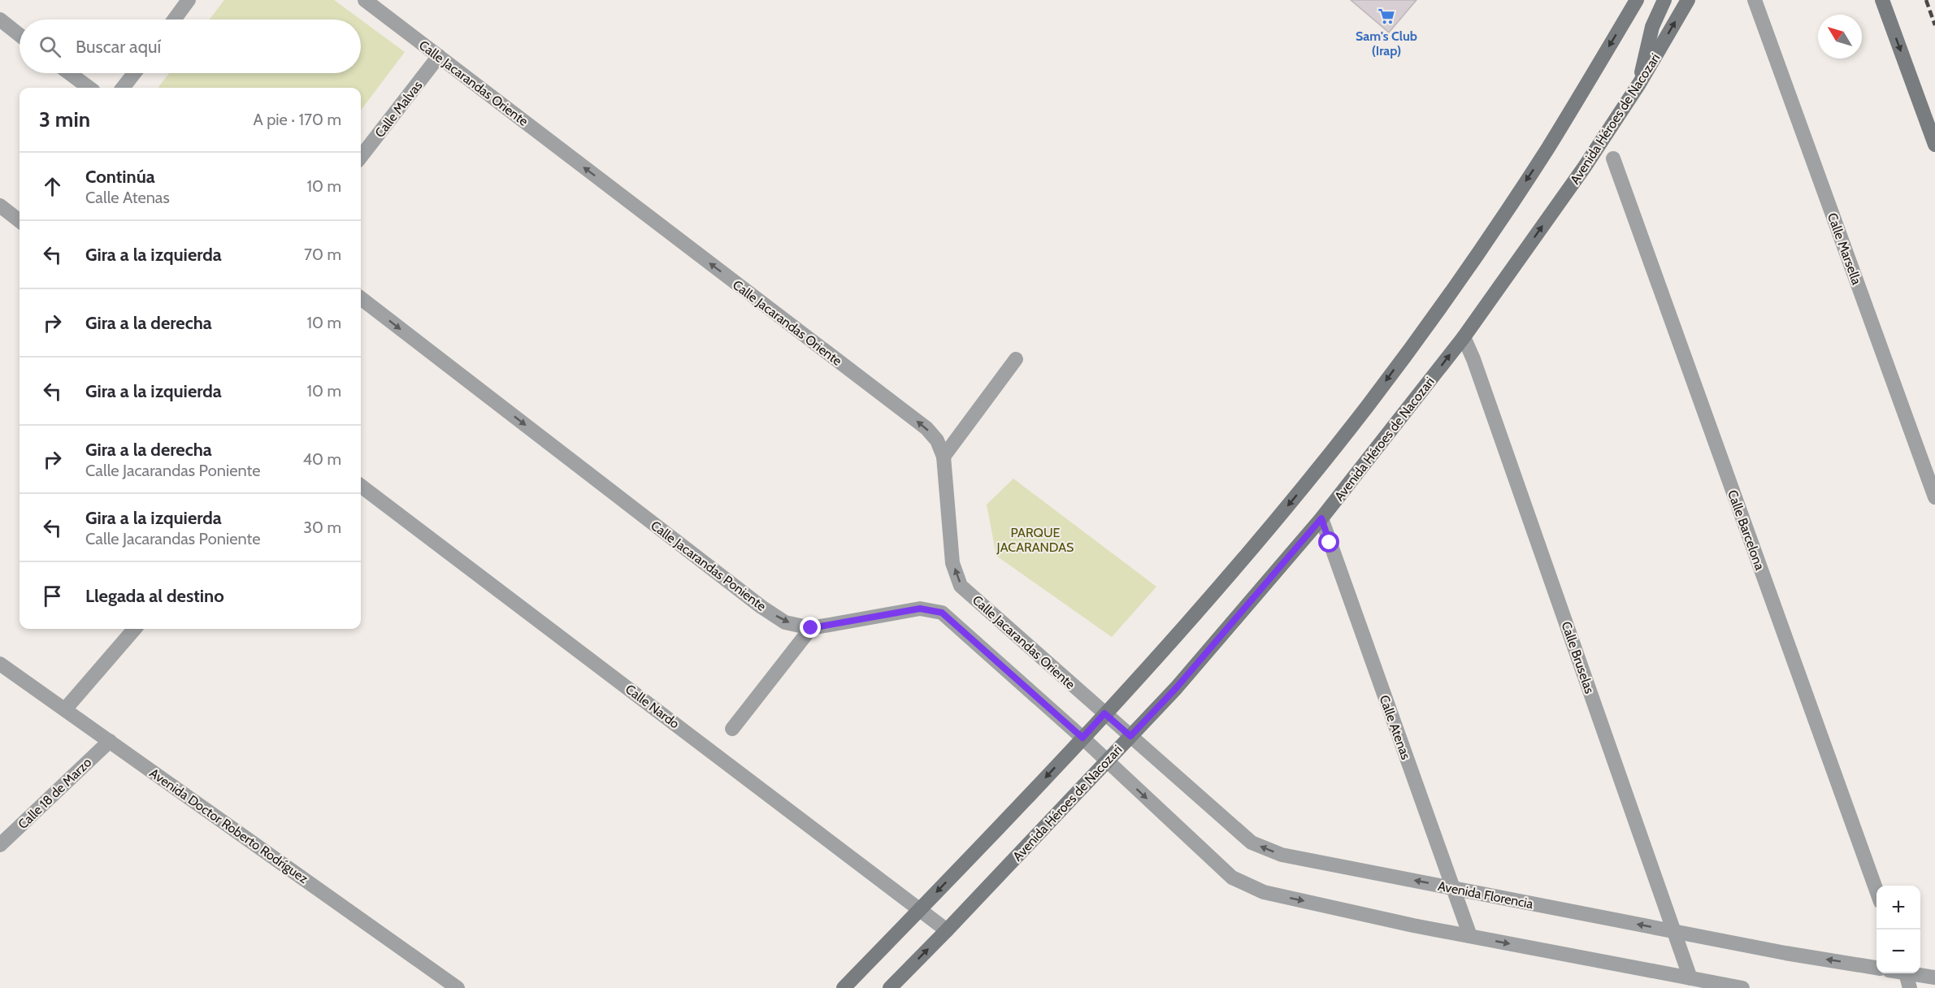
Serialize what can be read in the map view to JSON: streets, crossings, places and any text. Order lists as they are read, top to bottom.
{
  "streets": {
    "main road": ["Avenida Héroes de Nacozari"],
    "street": [
      "Calle Jacarandas Oriente",
      "Calle Malvas",
      "Calle Marsella",
      "Calle Barcelona",
      "Calle Jacarandas Poniente",
      "Calle Bruselas",
      "Calle Nardo",
      "Calle Atenas",
      "Calle 18 de Marzo",
      "Avenida Doctor Roberto Rodríguez",
      "Avenida Florencia"
    ]
  },
  "crossings": [
    ["Calle Jacarandas Oriente", "Calle Malvas"],
    ["Calle Jacarandas Oriente", "Avenida Héroes de Nacozari"],
    ["Calle Jacarandas Oriente", "Avenida Florencia"],
    ["Avenida Héroes de Nacozari", "Calle Jacarandas Poniente"],
    ["Avenida Héroes de Nacozari", "Calle Bruselas"],
    ["Avenida Héroes de Nacozari", "Calle Nardo"],
    ["Avenida Héroes de Nacozari", "Calle Atenas"],
    ["Avenida Héroes de Nacozari", "Avenida Florencia"],
    ["Calle Bruselas", "Avenida Florencia"],
    ["Calle Atenas", "Avenida Florencia"],
    ["Calle 18 de Marzo", "Avenida Doctor Roberto Rodríguez"]
  ],
  "one_way": ["Calle Jacarandas Oriente", "Calle Jacarandas Poniente"],
  "parks": ["PARQUE JACARANDAS"],
  "places": {
    "supermarket": ["Sam's Club (Irap)"]
  },
  "north": "top left",
  "page": {
    "search": "Buscar aquí",
    "heading": ["3 min", "A pie · 170 m"],
    "list": [
      ["Continúa", "Calle Atenas", "10 m"],
      ["Gira a la izquierda", "70 m"],
      ["Gira a la derecha", "10 m"],
      ["Gira a la izquierda", "10 m"],
      ["Gira a la derecha", "Calle Jacarandas Poniente", "40 m"],
      ["Gira a la izquierda", "Calle Jacarandas Poniente", "30 m"],
      "Llegada al destino"
    ],
    "map_buttons": ["+", "−"]
  }
}
